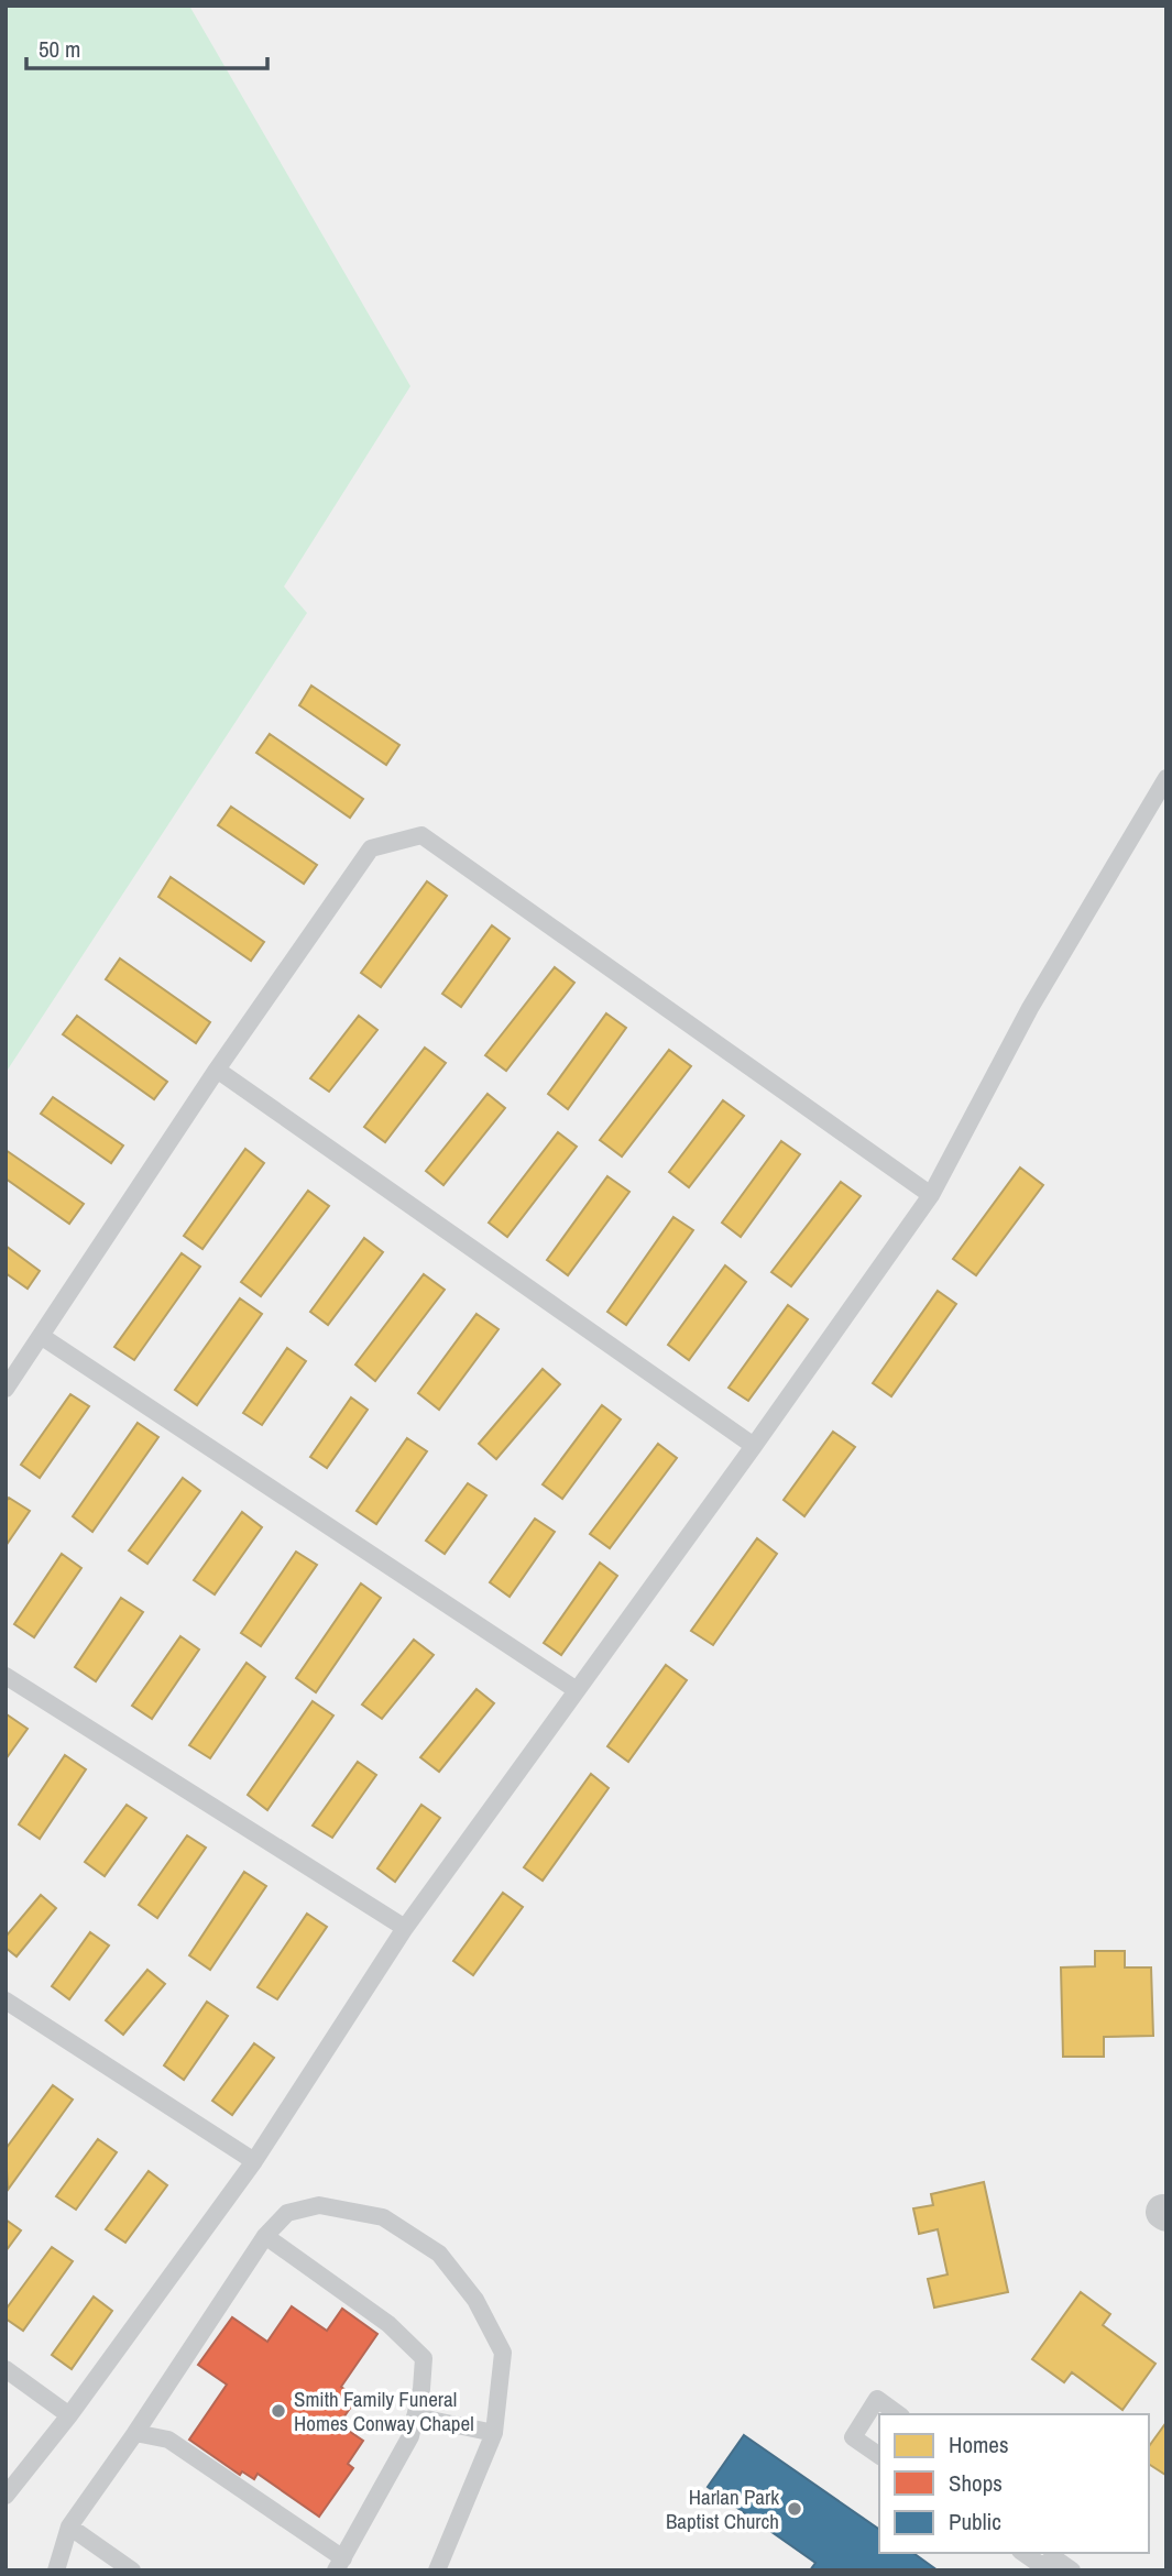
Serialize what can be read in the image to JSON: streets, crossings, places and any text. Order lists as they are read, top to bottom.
{
  "places": ["Smith Family Funeral Homes Conway Chapel", "Harlan Park Baptist Church"],
  "legend": ["Homes", "Shops", "Public"],
  "scale_bar": "50 m"
}
